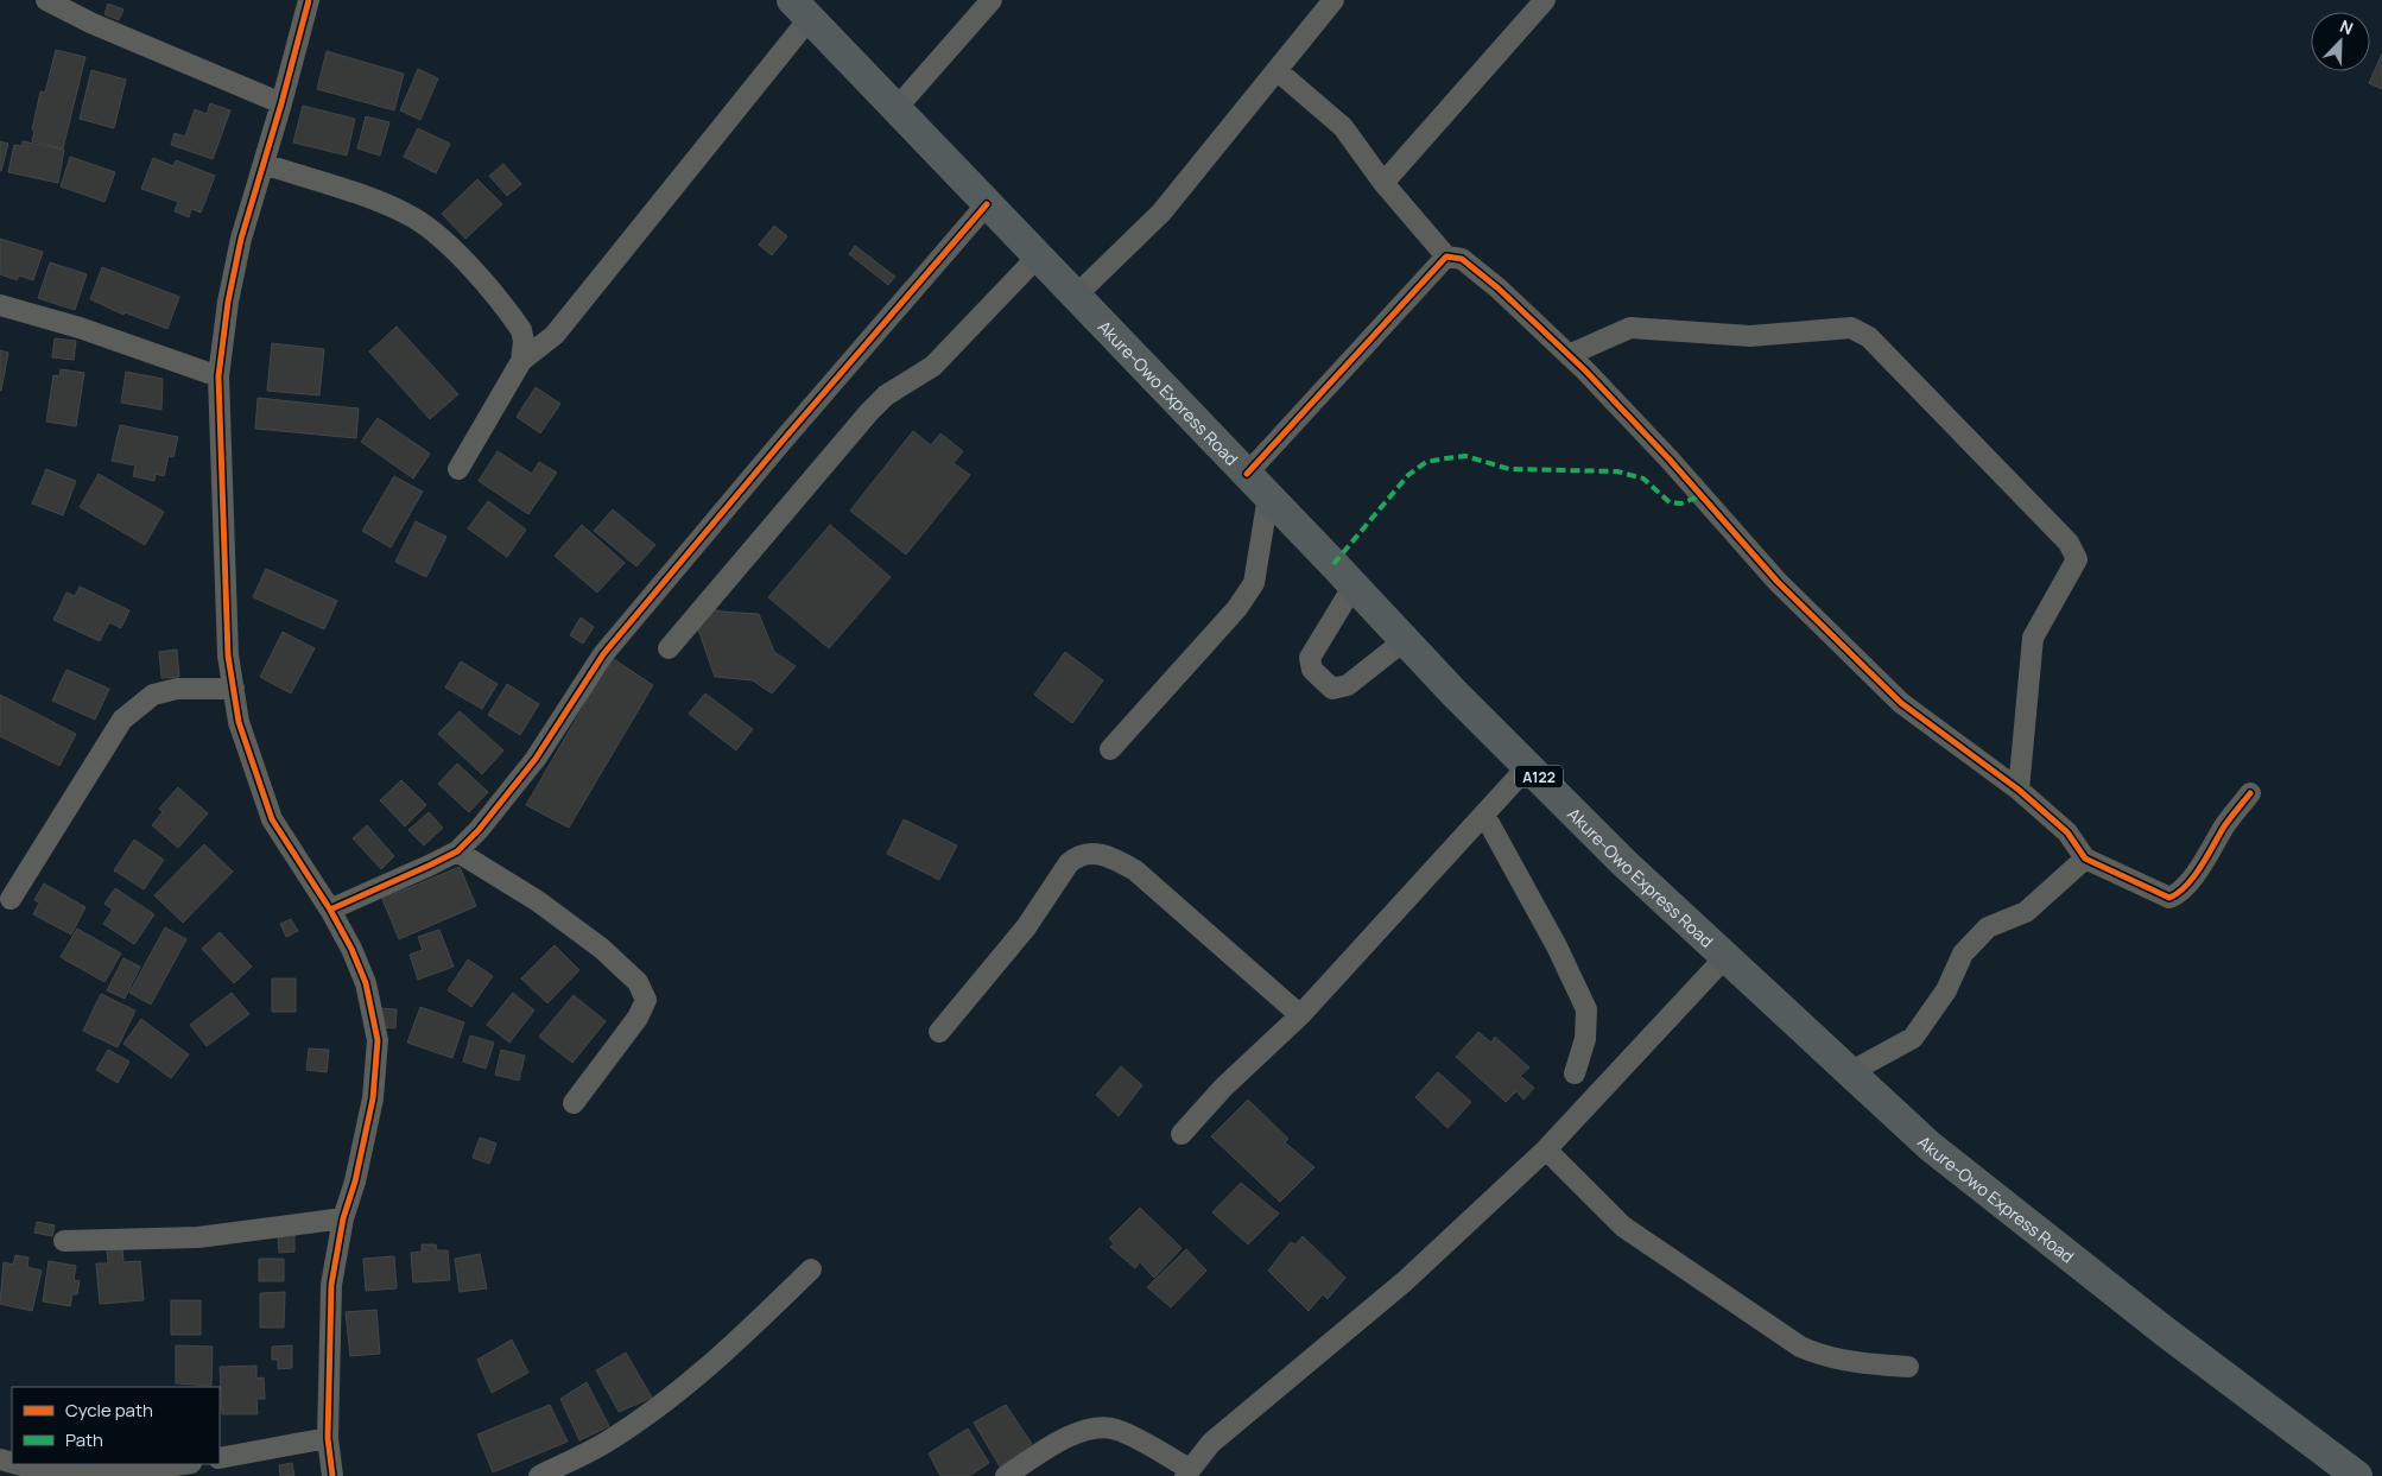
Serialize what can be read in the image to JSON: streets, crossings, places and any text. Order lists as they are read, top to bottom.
{
  "streets": {
    "highway": ["Akure-Owo Express Road", "A122"]
  },
  "legend": ["Cycle path", "Path"],
  "north": "top right"
}
